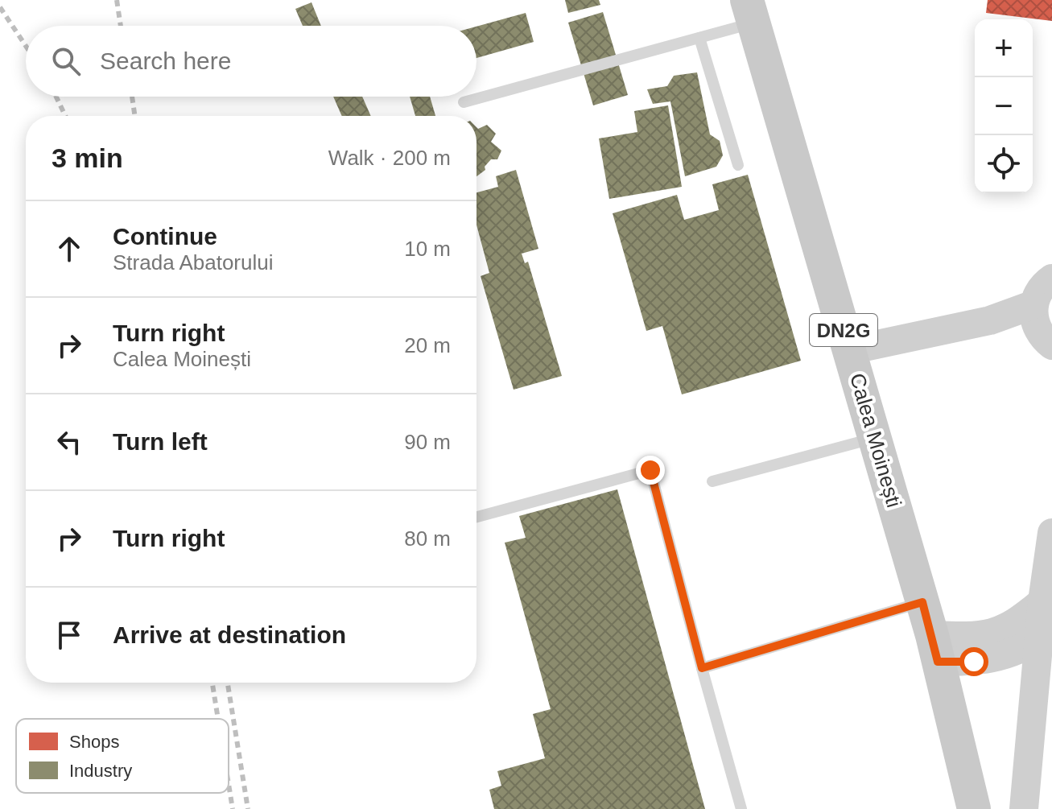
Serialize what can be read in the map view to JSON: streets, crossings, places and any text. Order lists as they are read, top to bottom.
{
  "streets": {
    "main road": ["DN2G", "Calea Moinești"]
  },
  "legend": ["Shops", "Industry"],
  "page": {
    "map_buttons": ["+", "−"],
    "search": "Search here",
    "heading": ["3 min", "Walk · 200 m"],
    "list": [
      ["Continue", "Strada Abatorului", "10 m"],
      ["Turn right", "Calea Moinești", "20 m"],
      ["Turn left", "90 m"],
      ["Turn right", "80 m"],
      "Arrive at destination"
    ]
  }
}
